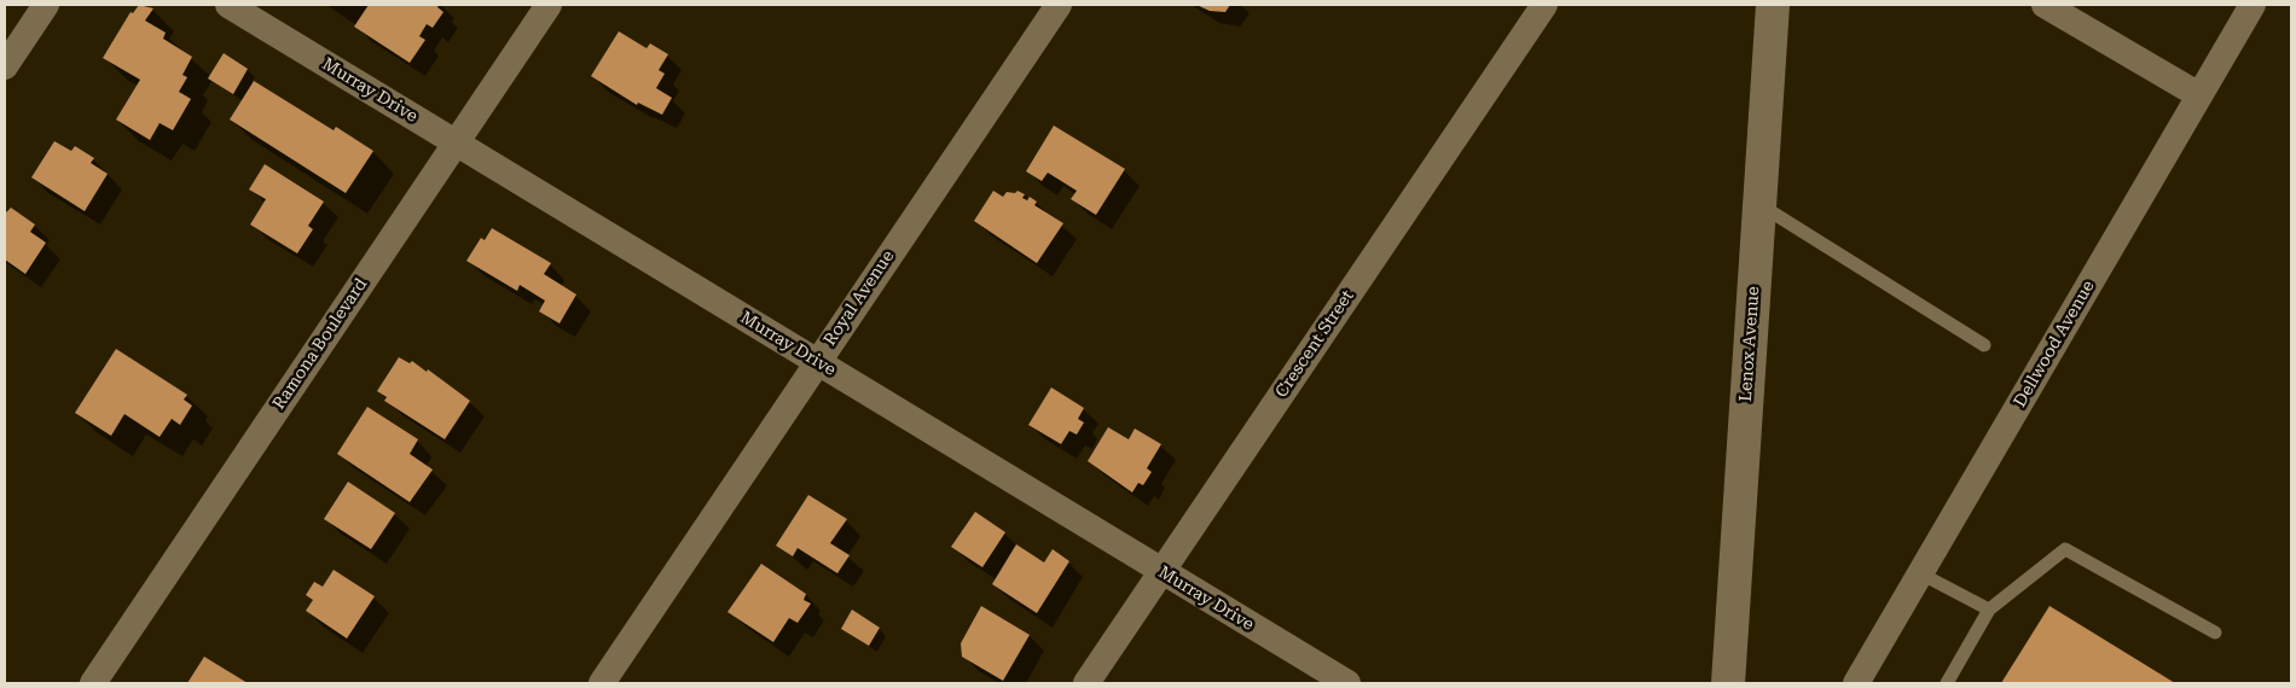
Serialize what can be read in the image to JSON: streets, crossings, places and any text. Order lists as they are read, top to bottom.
{
  "streets": {
    "main road": ["Lenox Avenue"],
    "street": [
      "Murray Drive",
      "Royal Avenue",
      "Ramona Boulevard",
      "Crescent Street",
      "Dellwood Avenue"
    ]
  },
  "crossings": [
    ["Murray Drive", "Royal Avenue"],
    ["Murray Drive", "Ramona Boulevard"],
    ["Murray Drive", "Crescent Street"]
  ]
}
